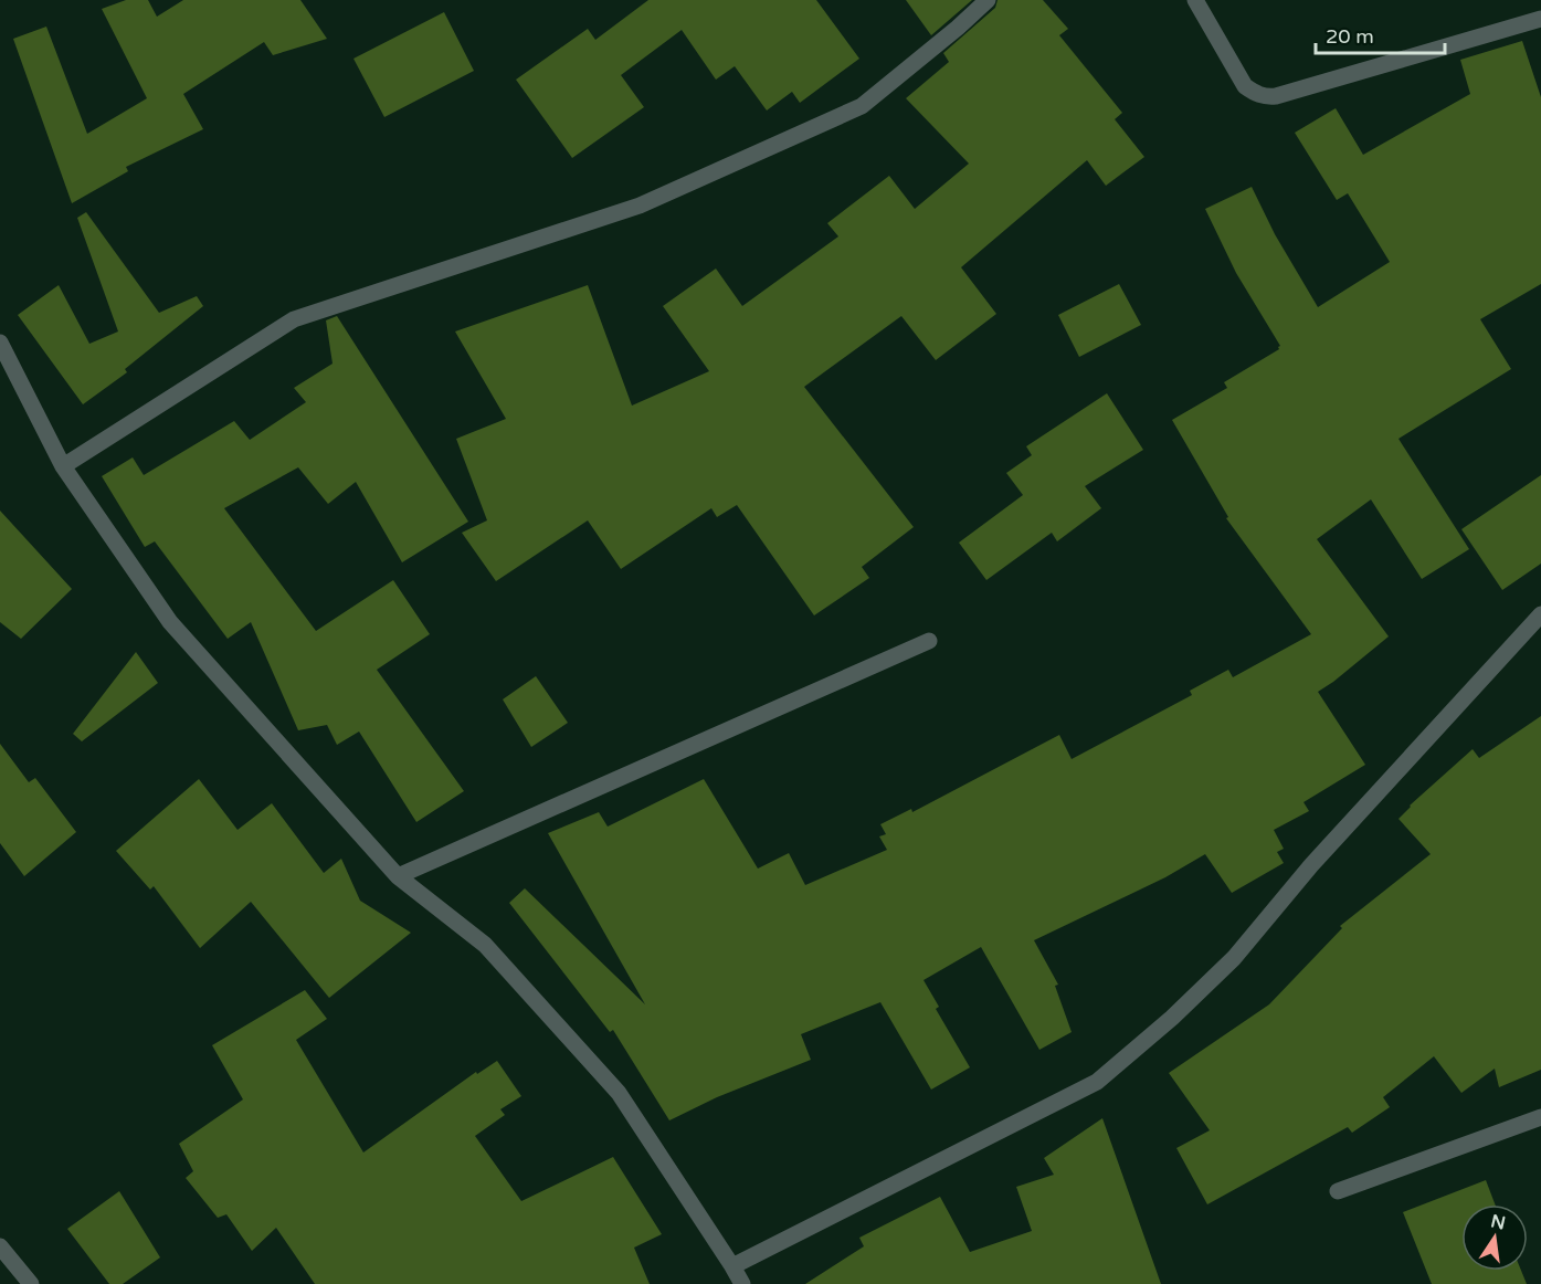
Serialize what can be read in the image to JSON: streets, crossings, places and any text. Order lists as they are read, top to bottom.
{
  "scale_bar": "20 m",
  "north": "top"
}
